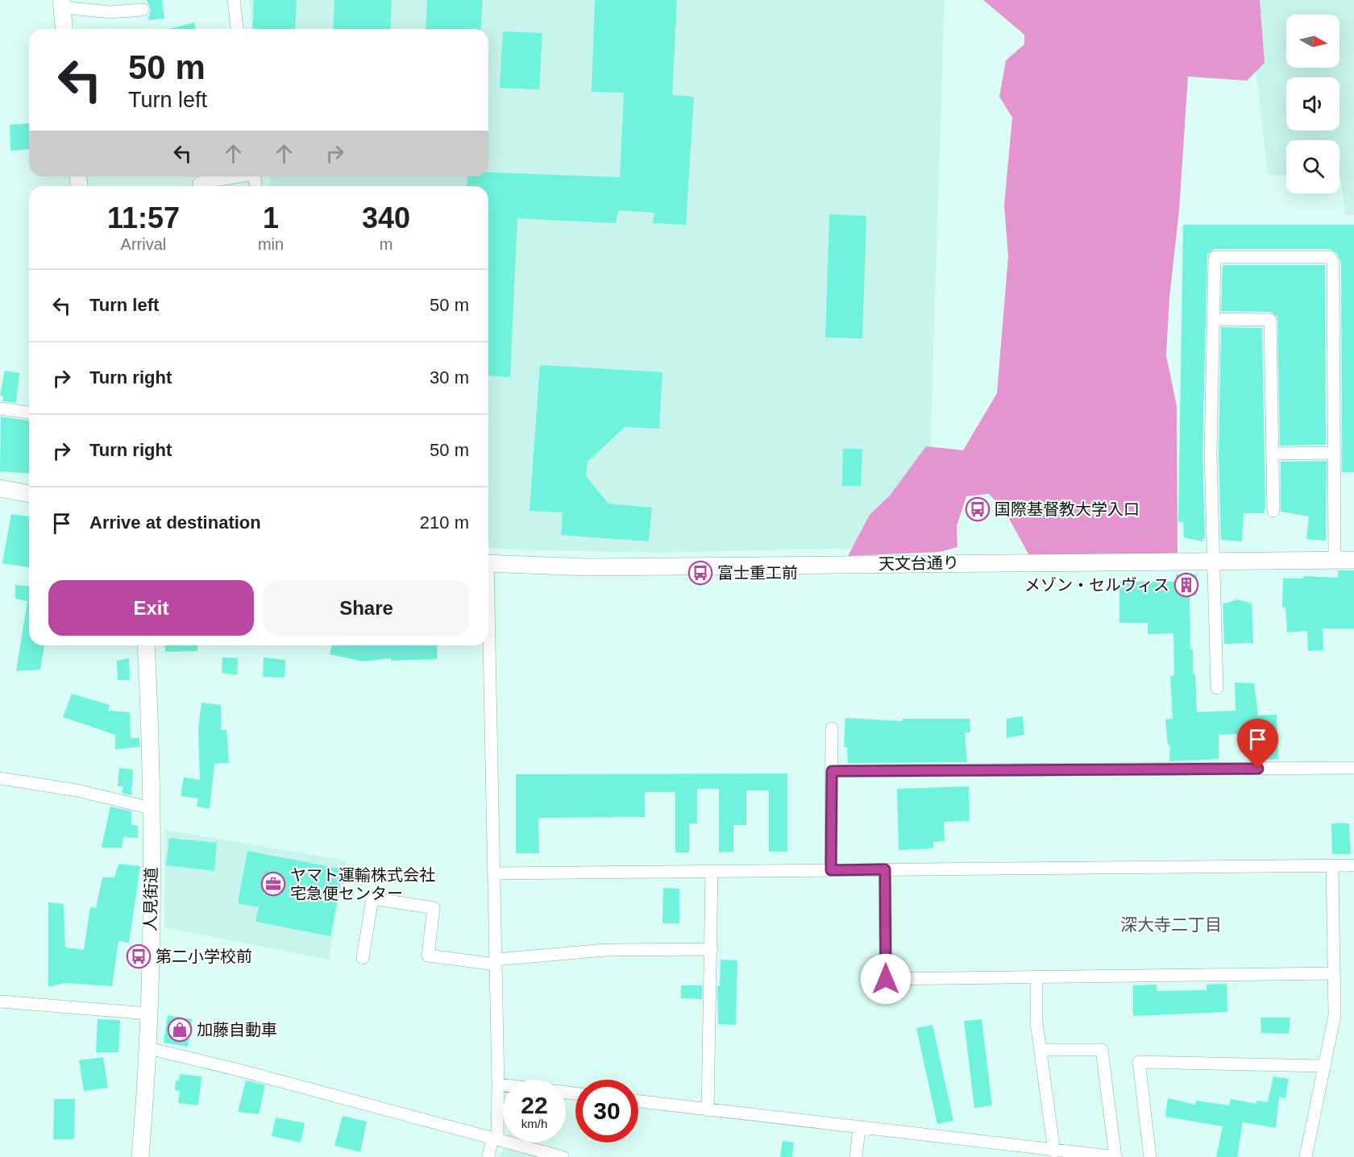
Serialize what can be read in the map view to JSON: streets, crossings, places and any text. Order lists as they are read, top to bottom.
{
  "streets": {
    "main road": ["天文台通り", "人見街道"]
  },
  "districts": ["深大寺二丁目"],
  "places": {
    "bus stop": ["国際基督教大学入口", "富士重工前", "第二小学校前"],
    "building": ["メゾン・セルヴィス"],
    "office": ["ヤマト運輸株式会社 宅急便センター"],
    "shop": ["加藤自動車"]
  },
  "north": "right",
  "page": {
    "turn": ["50 m", "Turn left"],
    "eta": [
      "11:57",
      "Arrival",
      "1",
      "min",
      "340",
      "m"
    ],
    "list": [
      {
        "name": "Turn left",
        "value": "50 m"
      },
      {
        "name": "Turn right",
        "value": "30 m"
      },
      {
        "name": "Turn right",
        "value": "50 m"
      },
      {
        "name": "Arrive at destination",
        "value": "210 m"
      }
    ],
    "buttons": ["Exit", "Share"],
    "speed": "22 km/h",
    "limit": "30"
  }
}
